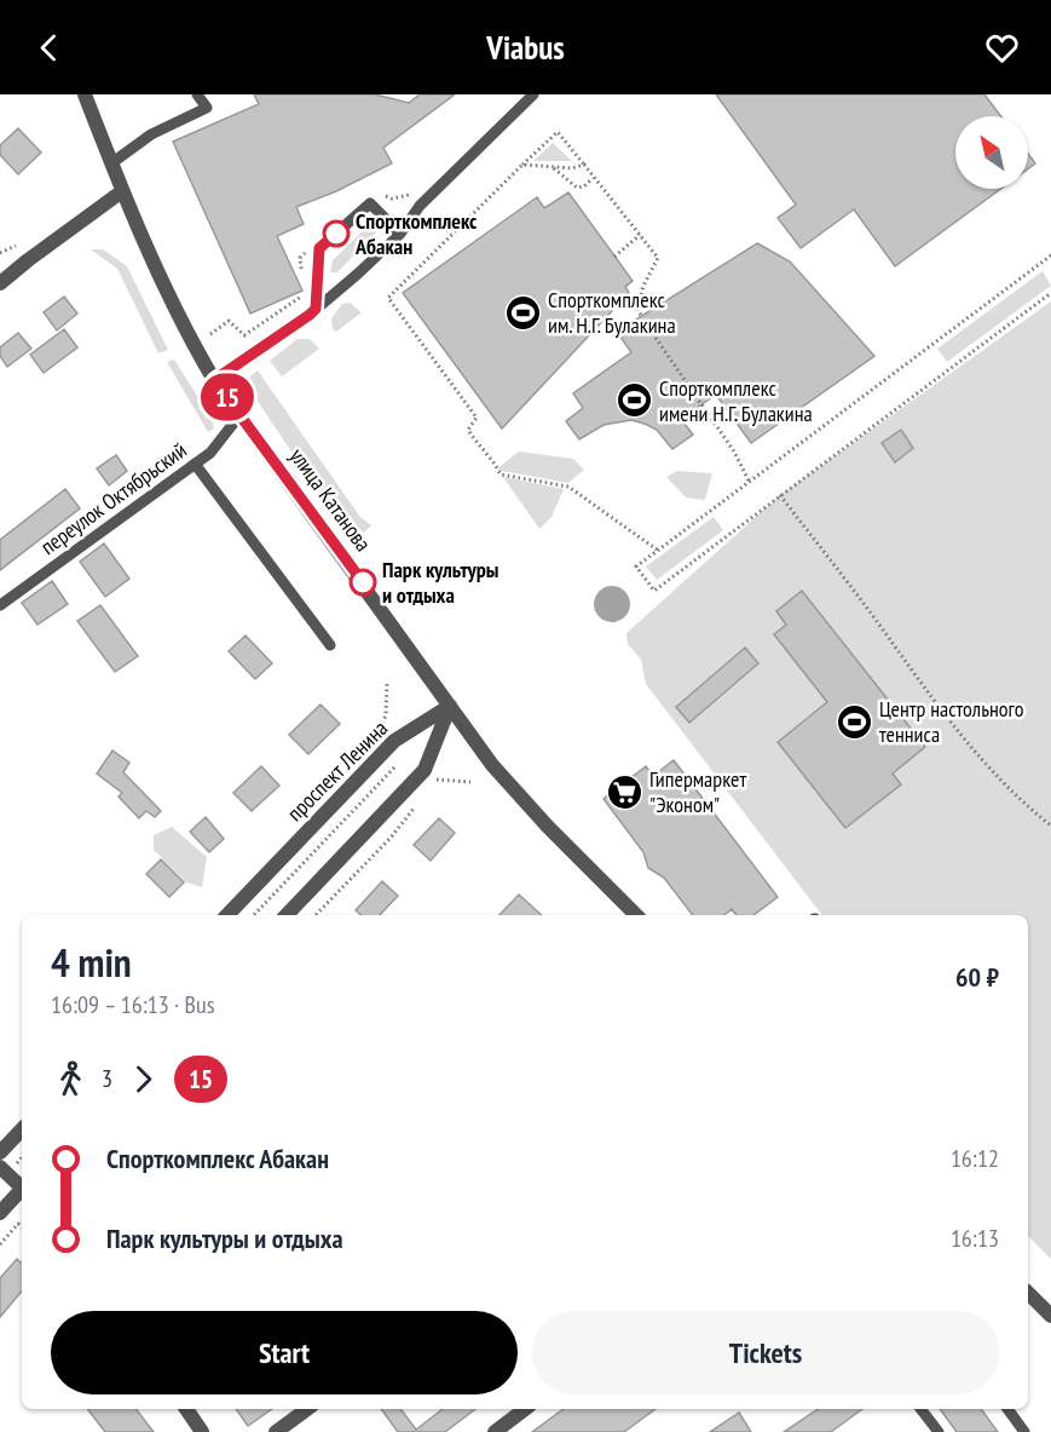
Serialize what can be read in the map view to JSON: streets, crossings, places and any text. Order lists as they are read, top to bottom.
{
  "streets": {
    "street": ["улица Катанова", "проспект Ленина"],
    "lane": ["переулок Октябрьский"]
  },
  "crossings": [
    ["переулок Октябрьский", "улица Катанова"],
    ["улица Катанова", "проспект Ленина"]
  ],
  "places": {
    "other": ["Спорткомплекс Абакан", "Парк культуры и отдыха"],
    "sports": ["Спорткомплекс им. Н.Г. Булакина", "Спорткомплекс имени Н.Г. Булакина", "Центр настольного тенниса"],
    "supermarket": ["Гипермаркет \"Эконом\""]
  },
  "lines": ["bus line 15"],
  "north": "top left",
  "page": {
    "header": "Viabus",
    "on_map": "15",
    "heading": ["4 min", "16:09 – 16:13 · Bus", "60 ₽"],
    "legs": ["3", "15"],
    "list": [
      {
        "name": "Спорткомплекс Абакан",
        "value": "16:12"
      },
      {
        "name": "Парк культуры и отдыха",
        "value": "16:13"
      }
    ],
    "buttons": ["Start", "Tickets"]
  }
}
